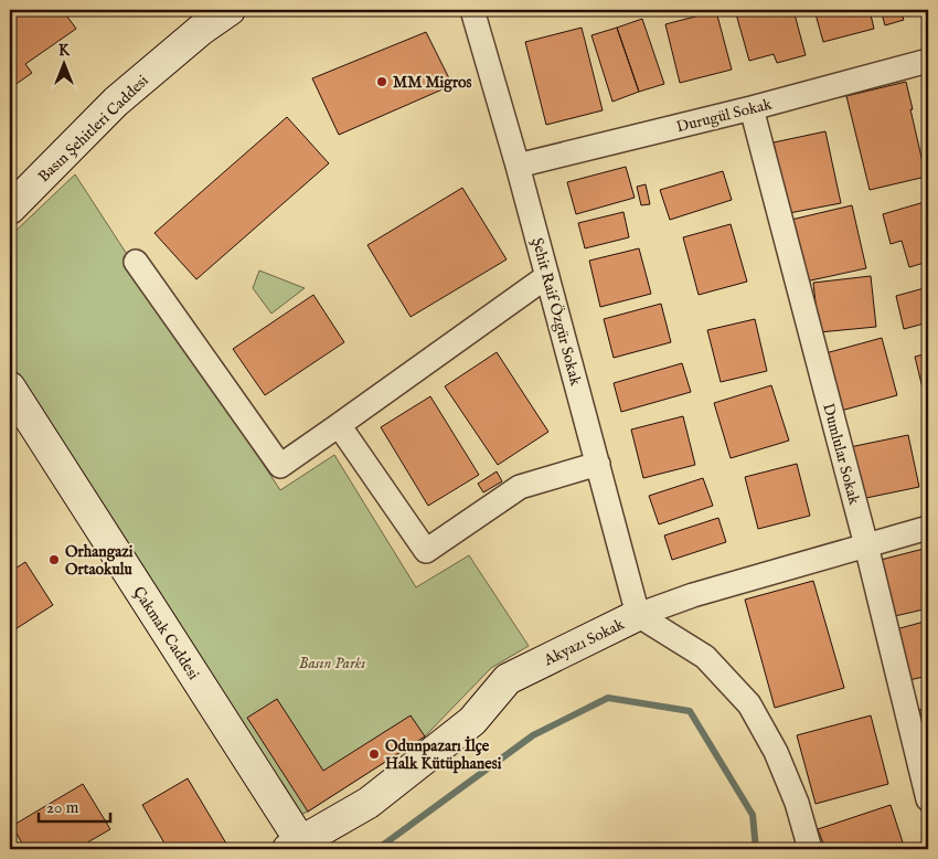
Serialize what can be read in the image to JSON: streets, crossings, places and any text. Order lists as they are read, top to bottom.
{
  "streets": {
    "street": [
      "Durugül Sokak",
      "Basın Şehitleri Caddesi",
      "Şehit Raif Özgür Sokak",
      "Dumlular Sokak",
      "Çakmak Caddesi",
      "Akyazı Sokak"
    ]
  },
  "crossings": [
    ["Durugül Sokak", "Şehit Raif Özgür Sokak"],
    ["Durugül Sokak", "Dumlular Sokak"],
    ["Şehit Raif Özgür Sokak", "Akyazı Sokak"],
    ["Dumlular Sokak", "Akyazı Sokak"],
    ["Çakmak Caddesi", "Akyazı Sokak"]
  ],
  "parks": ["Basın Parkı"],
  "places": ["MM Migros", "Orhangazi Ortaokulu", "Odunpazarı İlçe Halk Kütüphanesi"],
  "scale_bar": "20 m",
  "north": "top"
}
